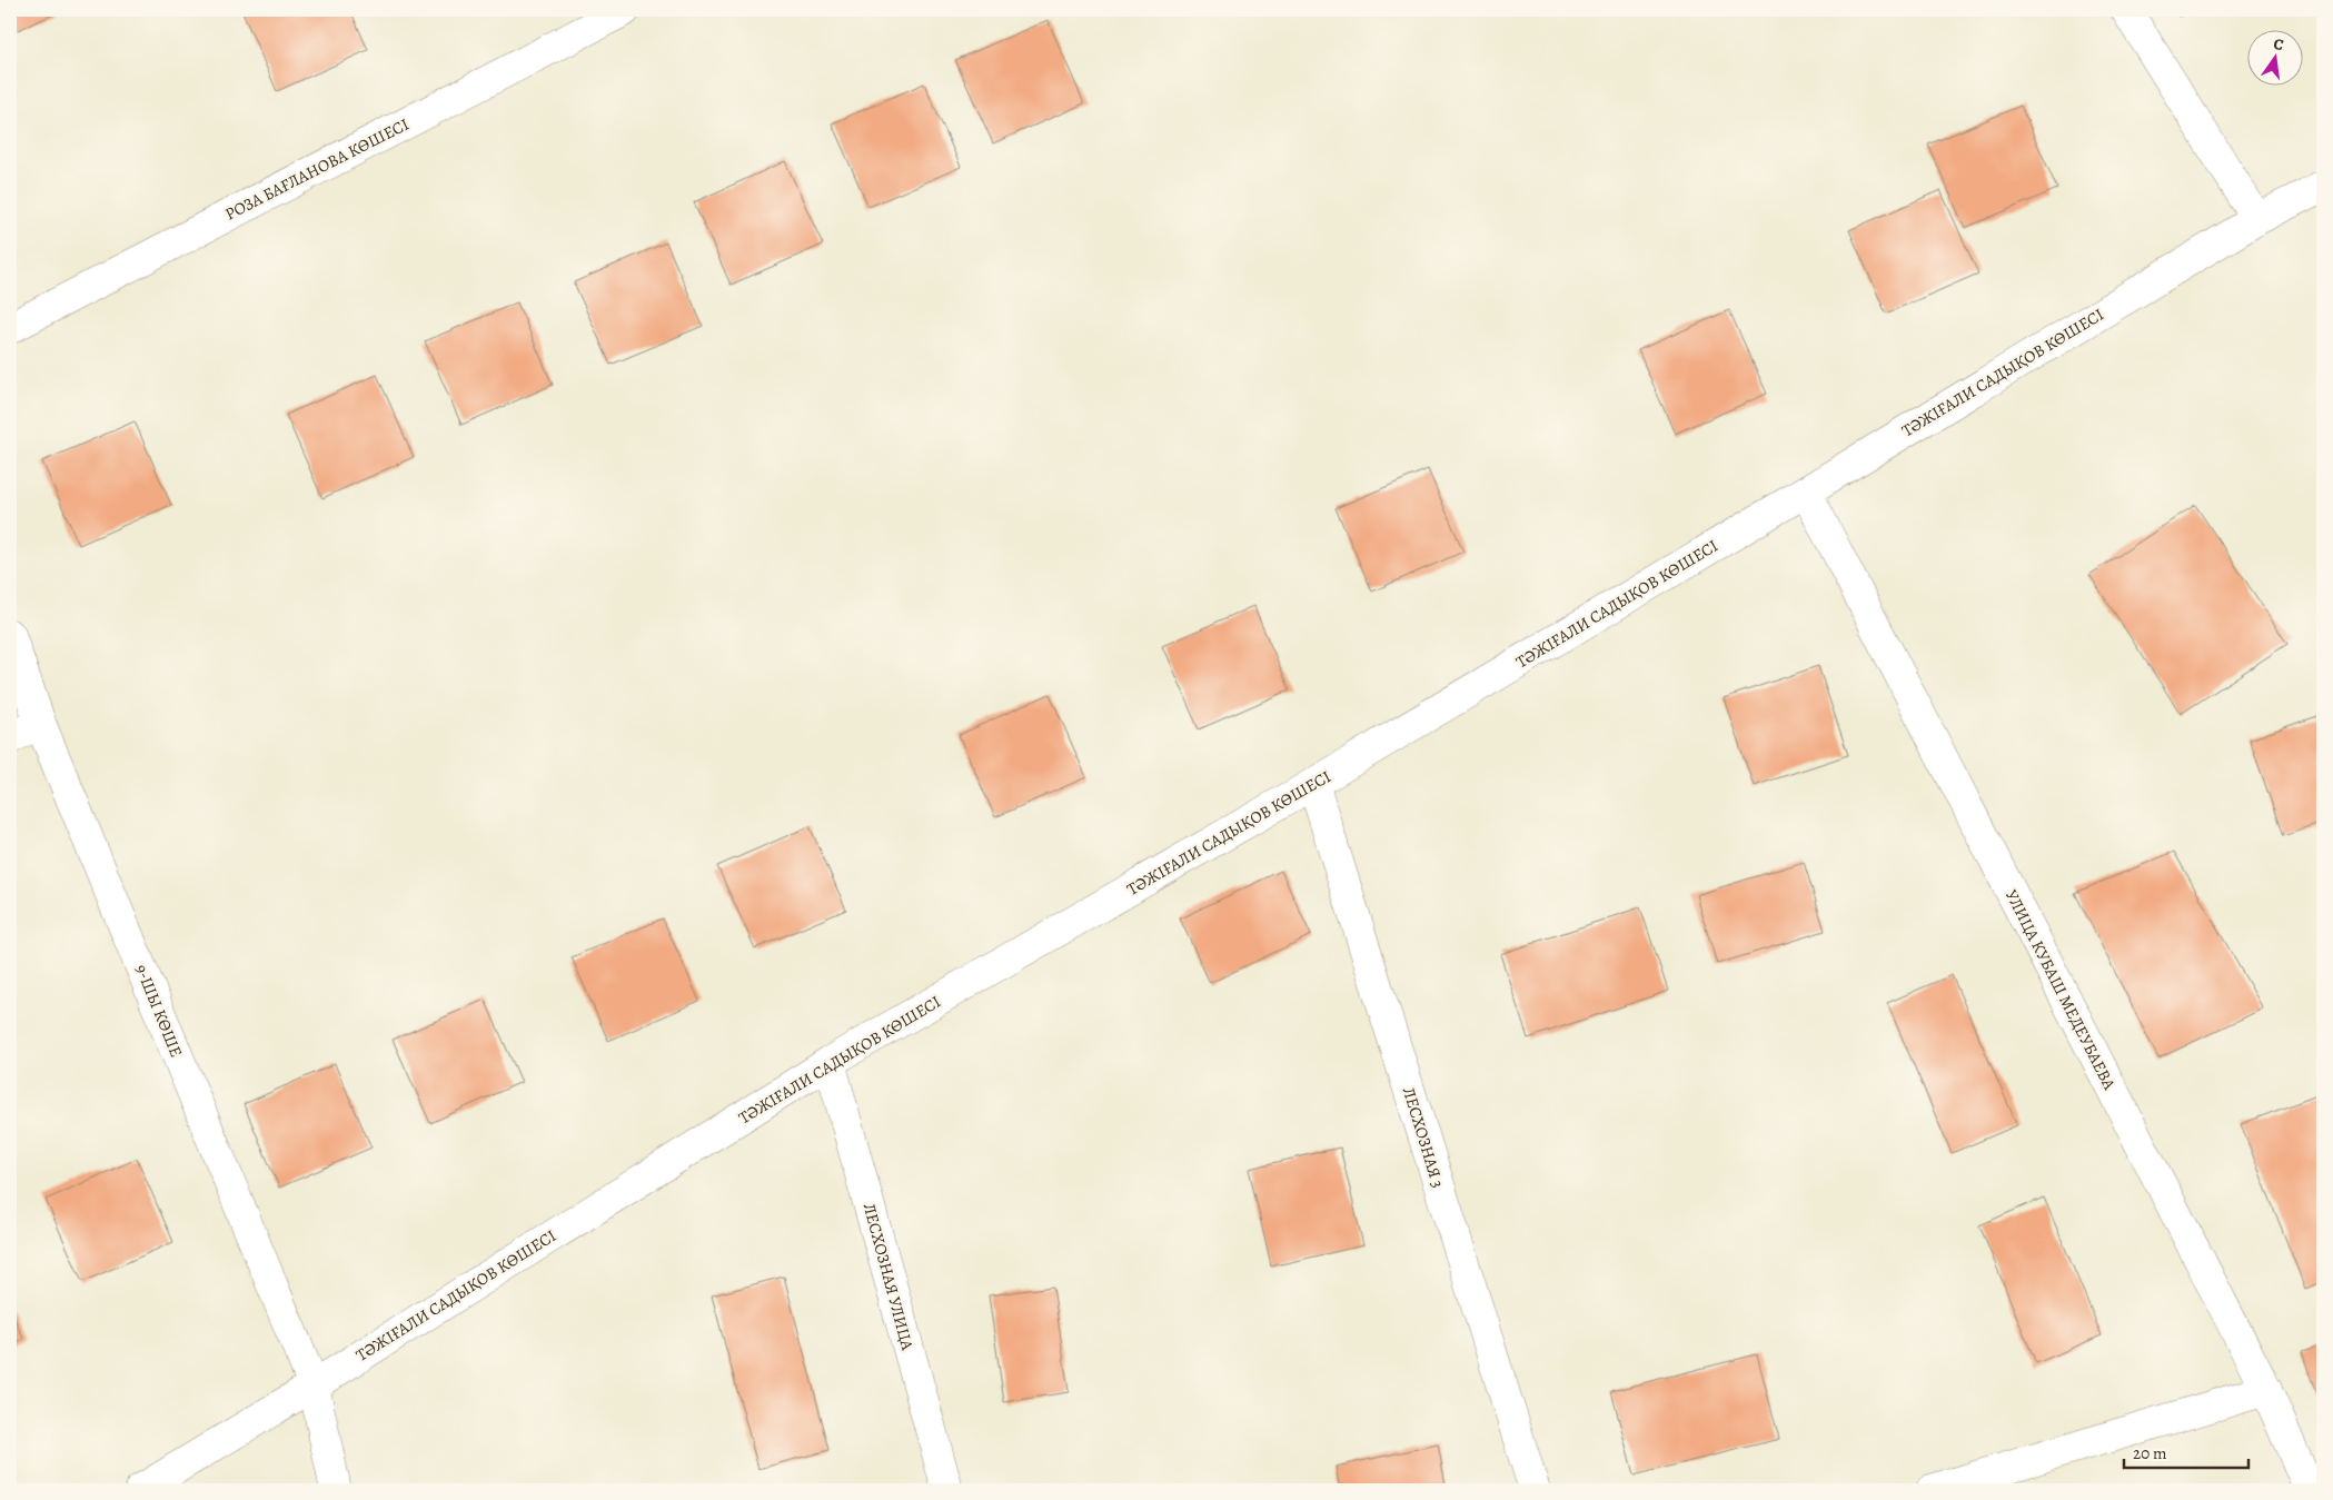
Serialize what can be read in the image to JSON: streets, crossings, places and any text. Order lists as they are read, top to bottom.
{
  "streets": {
    "street": [
      "РОЗА БАҒЛАНОВА КӨШЕСI",
      "ТӘЖІҒАЛИ САДЫҚОВ КӨШЕСІ",
      "УЛИЦА КУБАШ МЕДЕУБАЕВА",
      "9-ШЫ КӨШЕ",
      "ЛЕСХОЗНАЯ 3",
      "ЛЕСХОЗНАЯ УЛИЦА"
    ]
  },
  "crossings": [
    ["ТӘЖІҒАЛИ САДЫҚОВ КӨШЕСІ", "УЛИЦА КУБАШ МЕДЕУБАЕВА"],
    ["ТӘЖІҒАЛИ САДЫҚОВ КӨШЕСІ", "9-ШЫ КӨШЕ"],
    ["ТӘЖІҒАЛИ САДЫҚОВ КӨШЕСІ", "ЛЕСХОЗНАЯ 3"],
    ["ТӘЖІҒАЛИ САДЫҚОВ КӨШЕСІ", "ЛЕСХОЗНАЯ УЛИЦА"]
  ],
  "scale_bar": "20 m",
  "north": "top"
}
